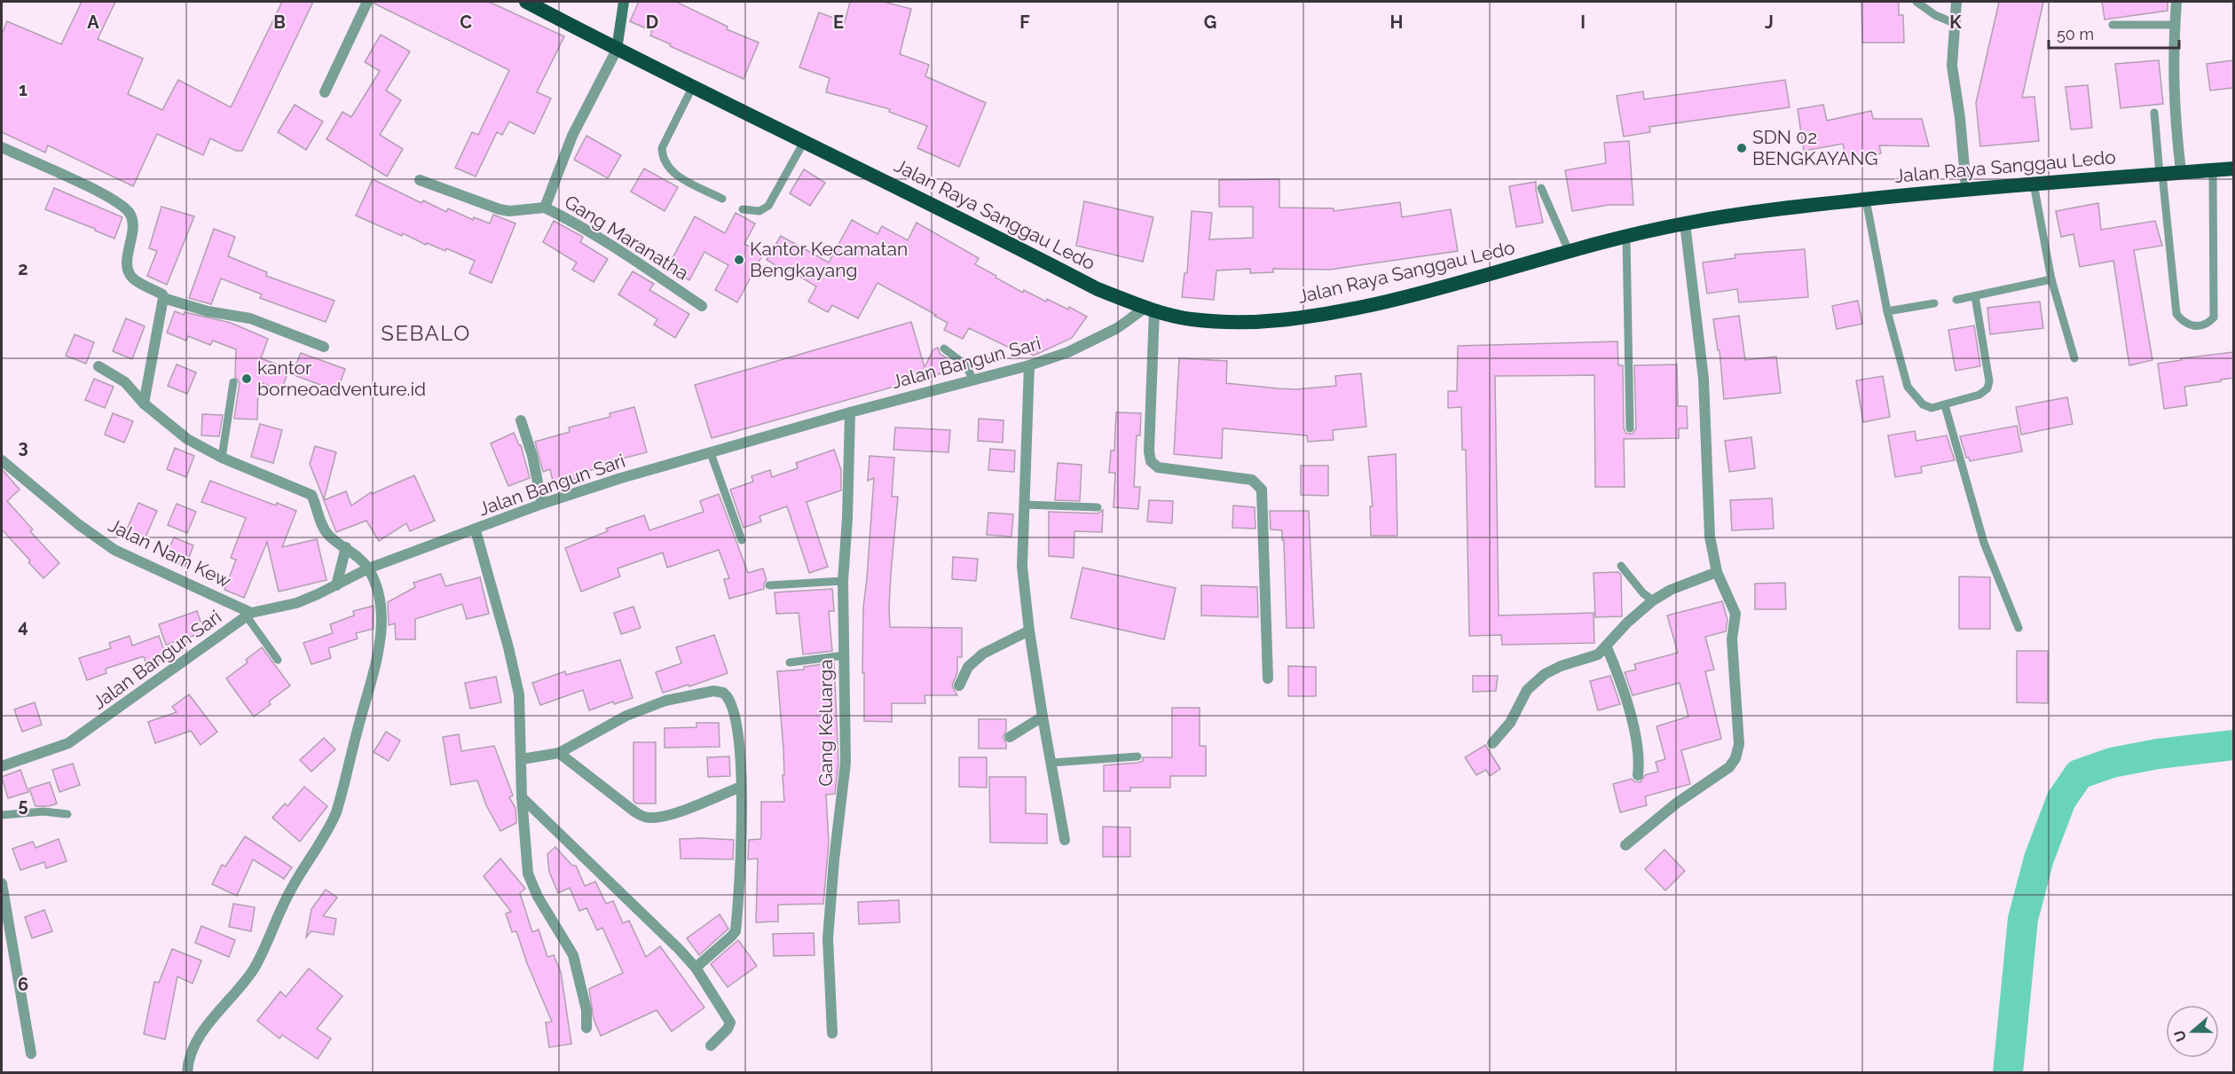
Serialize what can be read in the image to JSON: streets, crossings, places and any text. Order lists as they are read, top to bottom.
{
  "streets": {
    "highway": ["Jalan Raya Sanggau Ledo"],
    "street": [
      "Gang Maranatha",
      "Jalan Bangun Sari",
      "Jalan Nam Kew",
      "Gang Keluarga"
    ]
  },
  "crossings": [
    ["Jalan Raya Sanggau Ledo", "Gang Maranatha"],
    ["Jalan Raya Sanggau Ledo", "Jalan Bangun Sari"],
    ["Jalan Bangun Sari", "Jalan Nam Kew"],
    ["Jalan Bangun Sari", "Gang Keluarga"]
  ],
  "districts": ["SEBALO"],
  "places": ["SDN 02 BENGKAYANG", "Kantor Kecamatan Bengkayang", "kantor borneoadventure.id"],
  "scale_bar": "50 m",
  "north": "left",
  "grid": {
    "columns": [
      "A",
      "B",
      "C",
      "D",
      "E",
      "F",
      "G",
      "H",
      "I",
      "J",
      "K"
    ],
    "rows": [
      "1",
      "2",
      "3",
      "4",
      "5",
      "6"
    ]
  }
}
